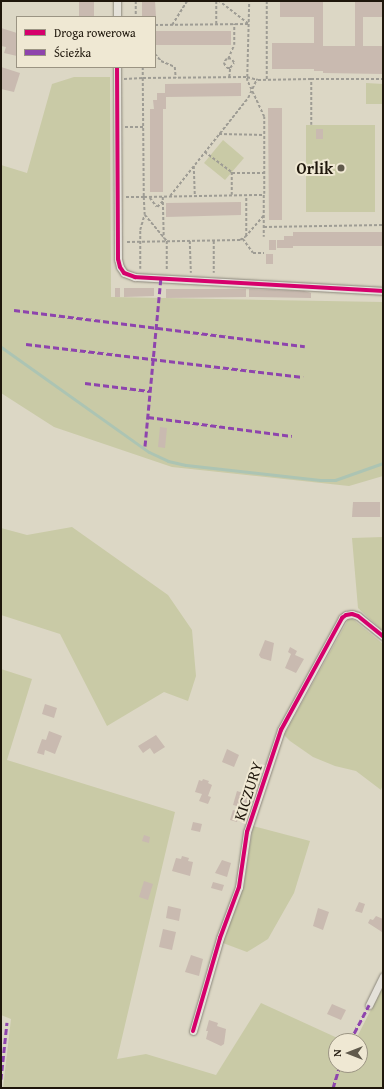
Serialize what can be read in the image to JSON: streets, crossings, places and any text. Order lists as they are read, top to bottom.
{
  "streets": {
    "street": ["KICZURY"]
  },
  "places": ["Orlik"],
  "legend": ["Droga rowerowa", "Ścieżka"],
  "north": "left"
}
